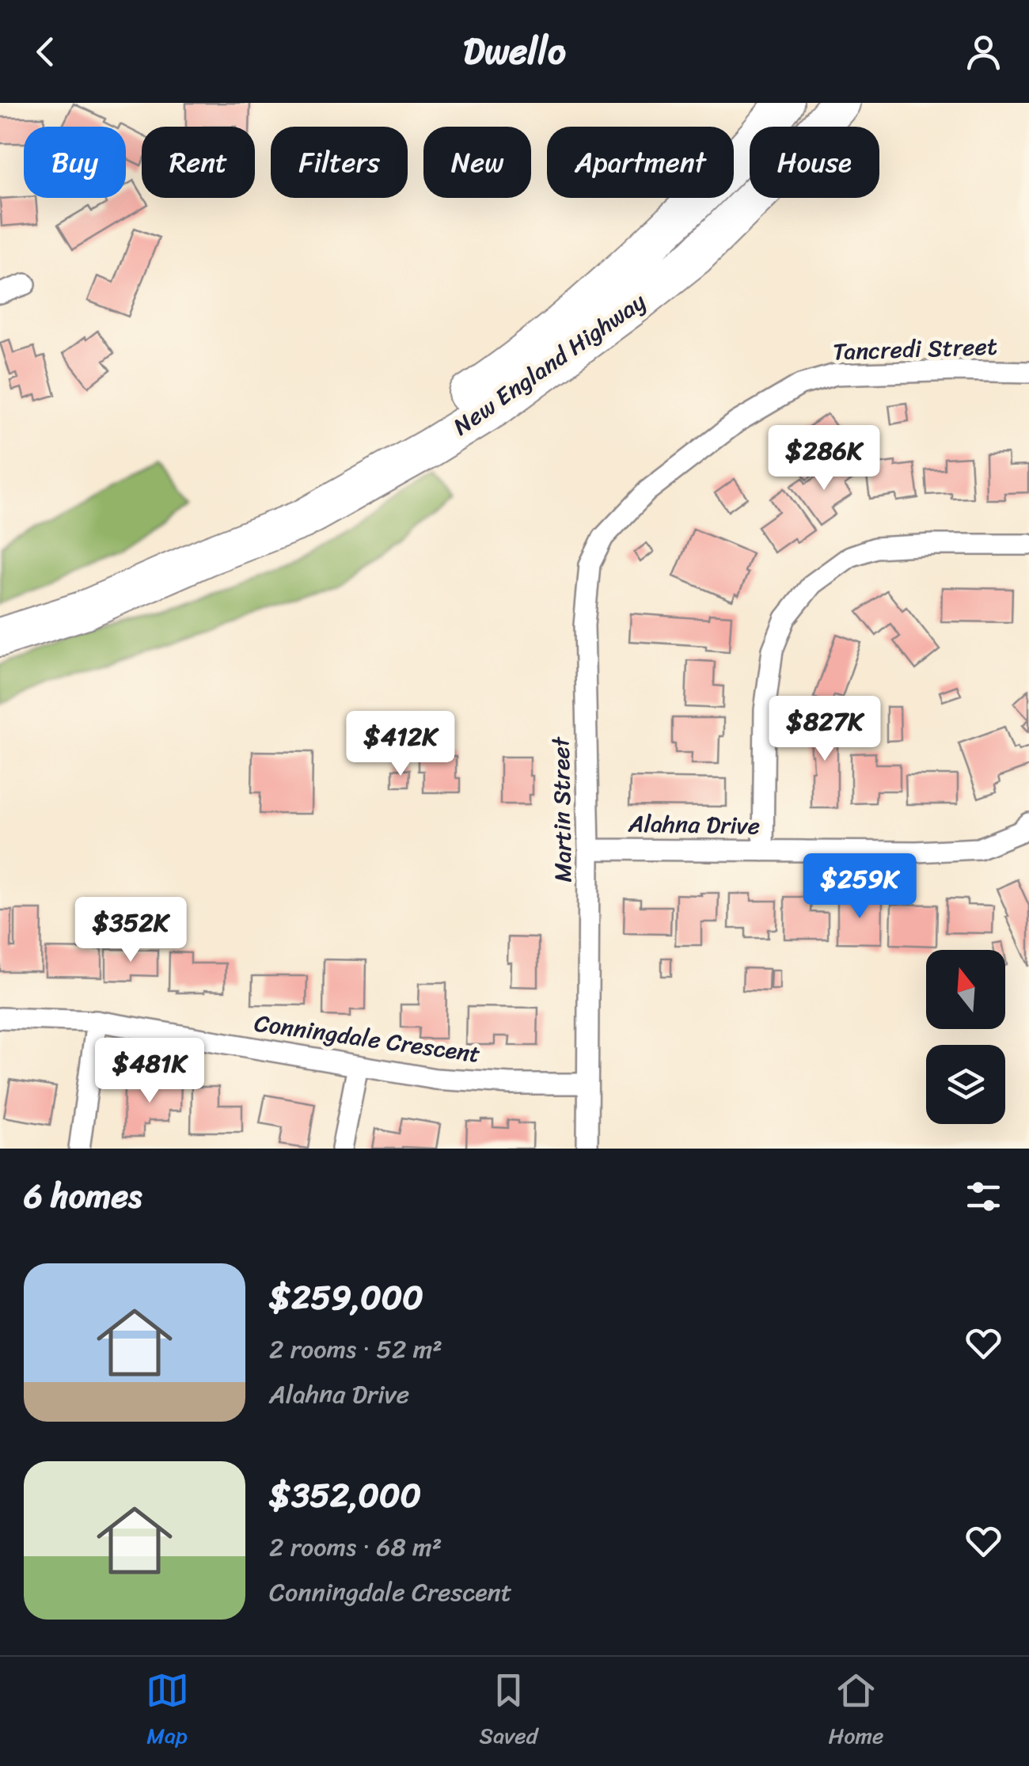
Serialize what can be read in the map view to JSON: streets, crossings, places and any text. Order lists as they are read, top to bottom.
{
  "streets": {
    "highway": ["New England Highway"],
    "street": [
      "Tancredi Street",
      "Martin Street",
      "Alahna Drive",
      "Conningdale Crescent"
    ]
  },
  "crossings": [
    ["Tancredi Street", "Martin Street"],
    ["Martin Street", "Alahna Drive"],
    ["Martin Street", "Conningdale Crescent"]
  ],
  "north": "top",
  "page": {
    "header": "Dwello",
    "chip": [
      "Buy",
      "Rent",
      "Filters",
      "New",
      "Apartment",
      "House"
    ],
    "price": [
      "$286K",
      "$827K",
      "$412K",
      "$259K",
      "$352K",
      "$481K"
    ],
    "heading": "6 homes",
    "list": [
      {
        "name": "$259,000",
        "note": "2 rooms · 52 m² · Alahna Drive"
      },
      {
        "name": "$352,000",
        "note": "2 rooms · 68 m² · Conningdale Crescent"
      }
    ],
    "tabs": ["Map", "Saved", "Home"]
  }
}
